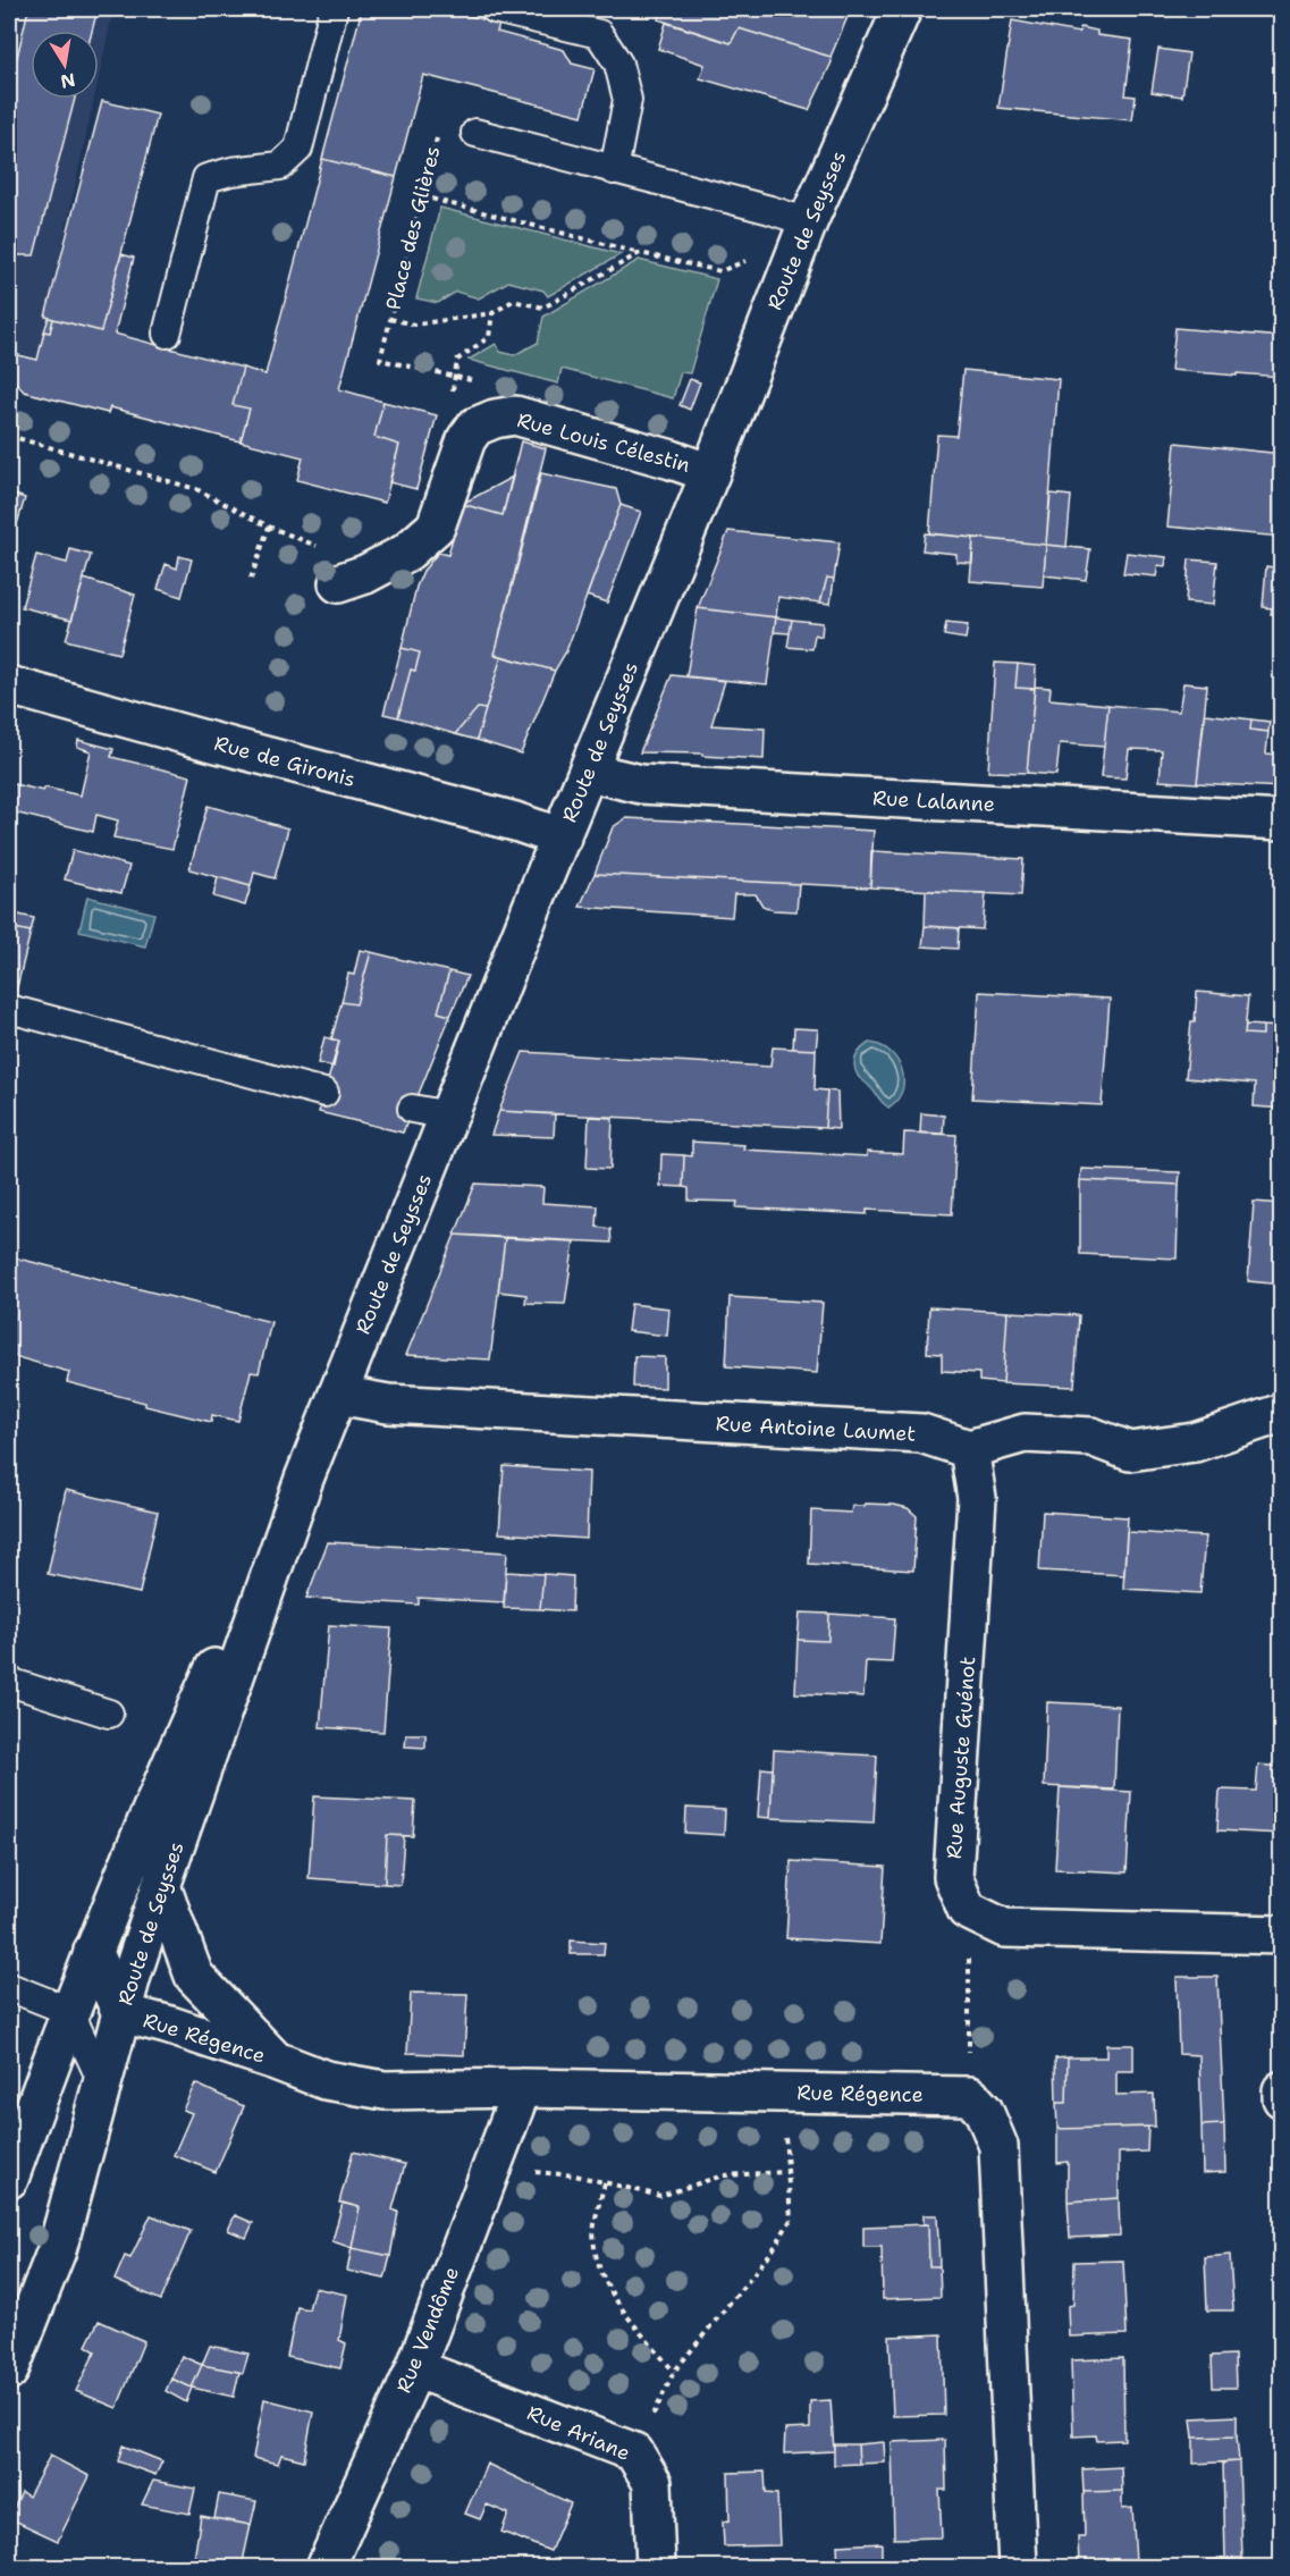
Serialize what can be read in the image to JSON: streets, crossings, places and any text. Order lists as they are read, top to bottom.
{
  "streets": {
    "street": [
      "Route de Seysses",
      "Rue Louis Célestin",
      "Rue de Gironis",
      "Rue Lalanne",
      "Rue Antoine Laumet",
      "Rue Auguste Guénot",
      "Rue Régence",
      "Rue Vendôme",
      "Rue Ariane"
    ],
    "path": ["Place des Glières"]
  },
  "crossings": [
    ["Route de Seysses", "Rue Louis Célestin"],
    ["Route de Seysses", "Rue de Gironis"],
    ["Route de Seysses", "Rue Lalanne"],
    ["Route de Seysses", "Rue Antoine Laumet"],
    ["Route de Seysses", "Rue Régence"],
    ["Rue Antoine Laumet", "Rue Auguste Guénot"],
    ["Rue Régence", "Rue Vendôme"],
    ["Rue Vendôme", "Rue Ariane"]
  ],
  "north": "bottom"
}
